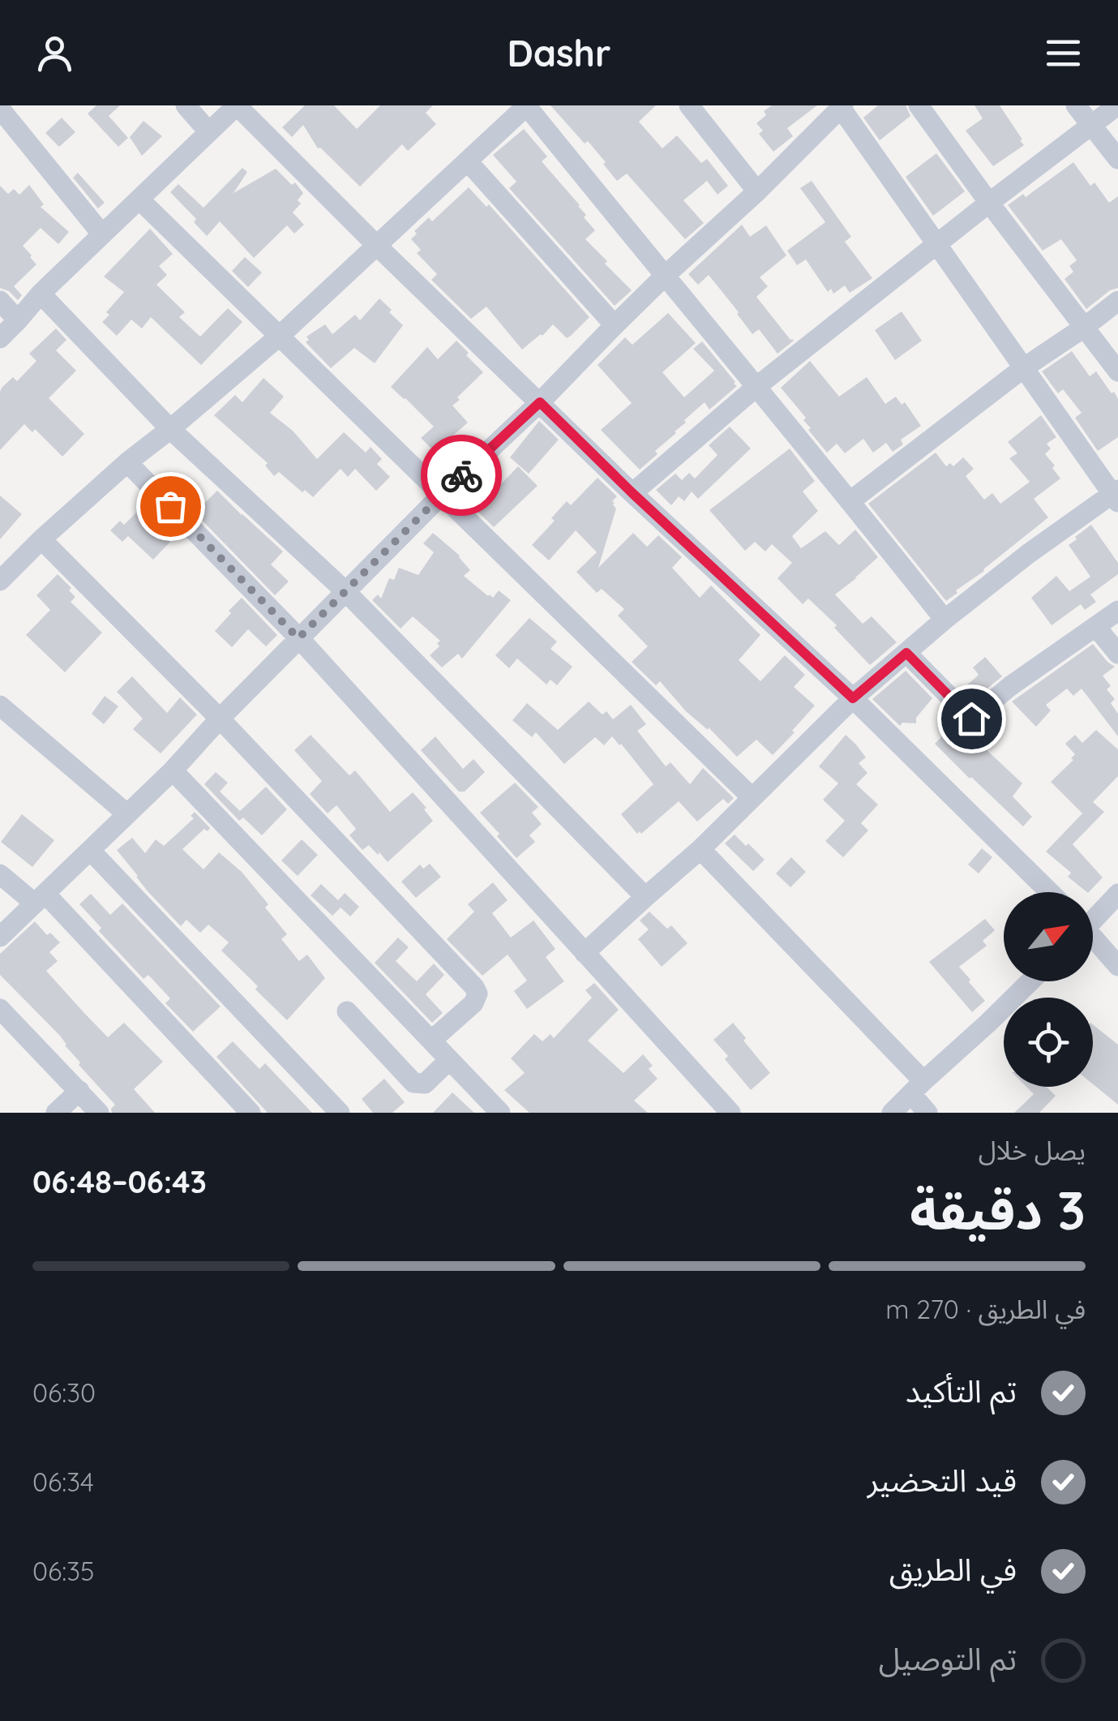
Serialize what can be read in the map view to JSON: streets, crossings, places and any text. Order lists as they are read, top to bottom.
{
  "north": "top right",
  "page": {
    "header": "Dashr",
    "heading": ["3 دقيقة", "يصل خلال", "06:43–06:48"],
    "bar": "في الطريق · 270 m",
    "list": [
      ["تم التأكيد", "06:30"],
      ["قيد التحضير", "06:34"],
      ["في الطريق", "06:35"],
      "تم التوصيل"
    ]
  }
}
